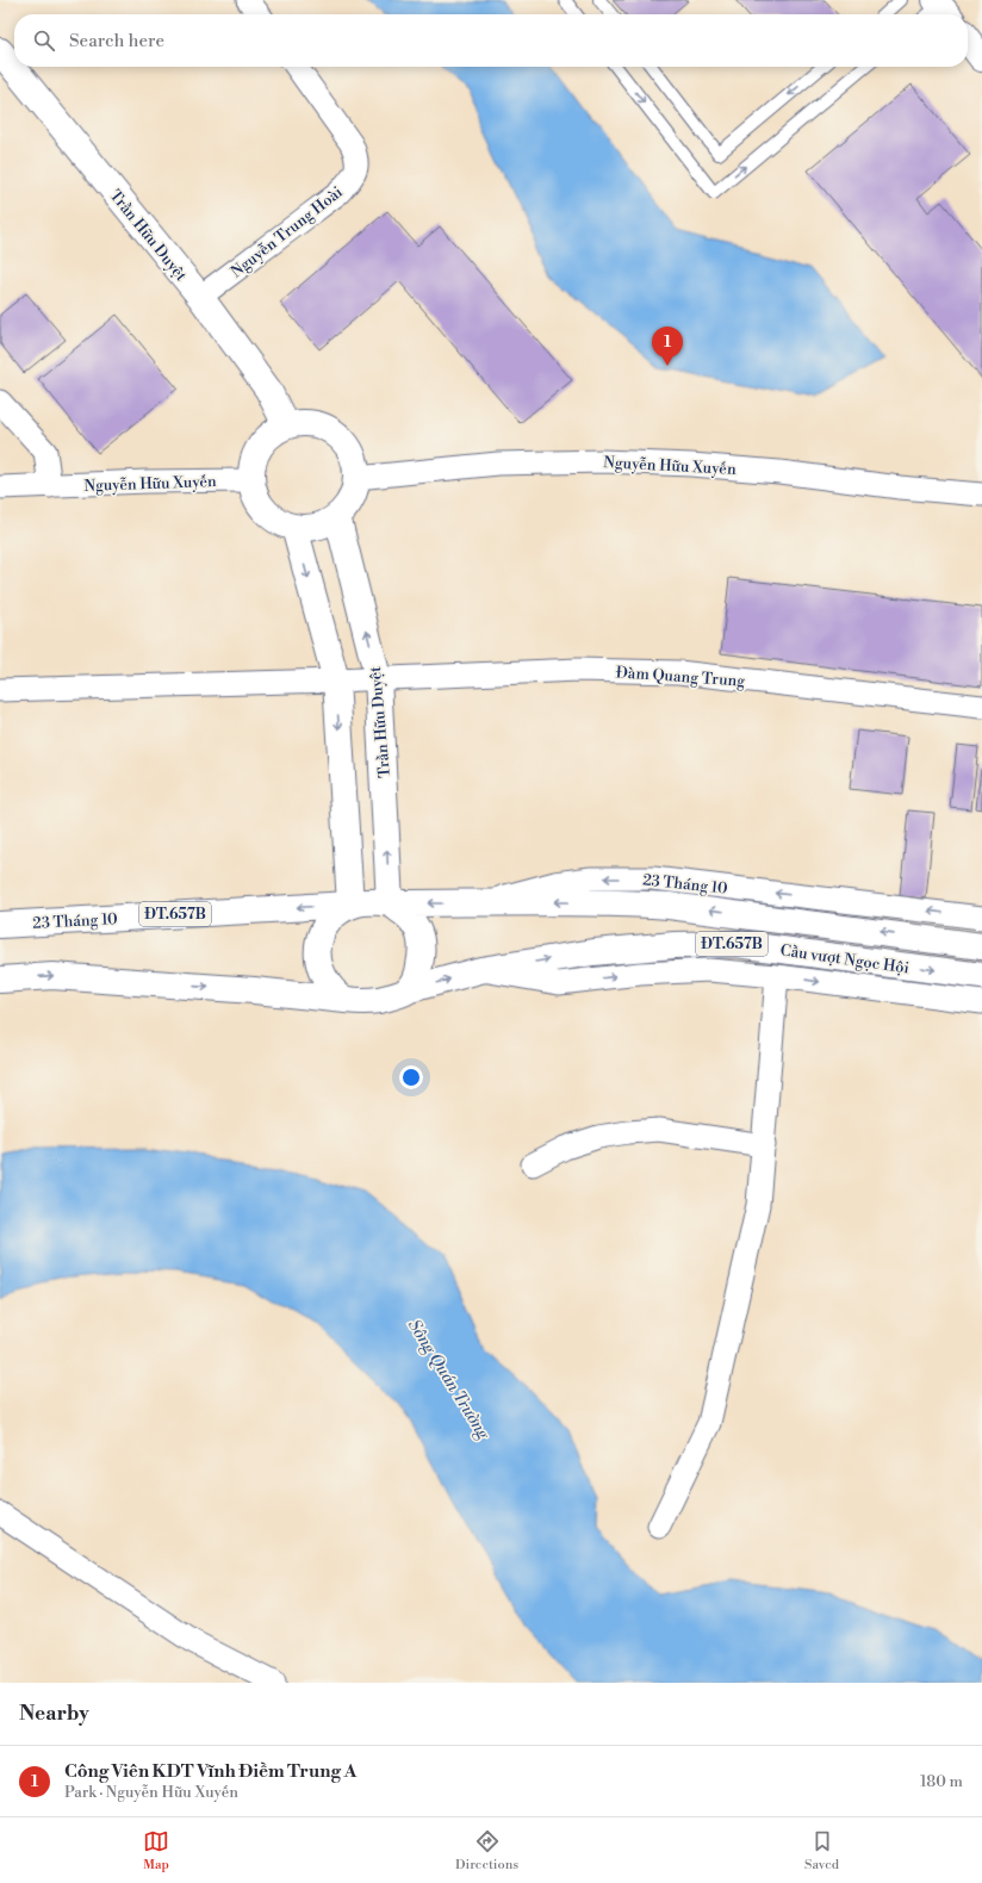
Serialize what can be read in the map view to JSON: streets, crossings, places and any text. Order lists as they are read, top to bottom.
{
  "streets": {
    "main road": [
      "Trần Hữu Duyệt",
      "23 Tháng 10",
      "ĐT.657B",
      "Cầu vượt Ngọc Hội"
    ],
    "street": ["Nguyễn Trung Hoài", "Nguyễn Hữu Xuyến", "Đàm Quang Trung"]
  },
  "crossings": [
    ["Nguyễn Trung Hoài", "Trần Hữu Duyệt"],
    ["Trần Hữu Duyệt", "Nguyễn Hữu Xuyến"],
    ["Trần Hữu Duyệt", "Đàm Quang Trung"],
    ["Trần Hữu Duyệt", "23 Tháng 10"],
    ["Trần Hữu Duyệt", "ĐT.657B"],
    ["23 Tháng 10", "ĐT.657B"],
    ["23 Tháng 10", "Cầu vượt Ngọc Hội"],
    ["ĐT.657B", "Cầu vượt Ngọc Hội"]
  ],
  "water": ["Sông Quán Trường"],
  "page": {
    "search": "Search here",
    "pins": "1",
    "heading": "Nearby",
    "list": [
      {
        "mark": "1",
        "name": "Công Viên KDT Vĩnh Điềm Trung A",
        "note": "Park · Nguyễn Hữu Xuyến",
        "value": "180 m"
      }
    ],
    "nav": ["Map", "Directions", "Saved"]
  }
}
